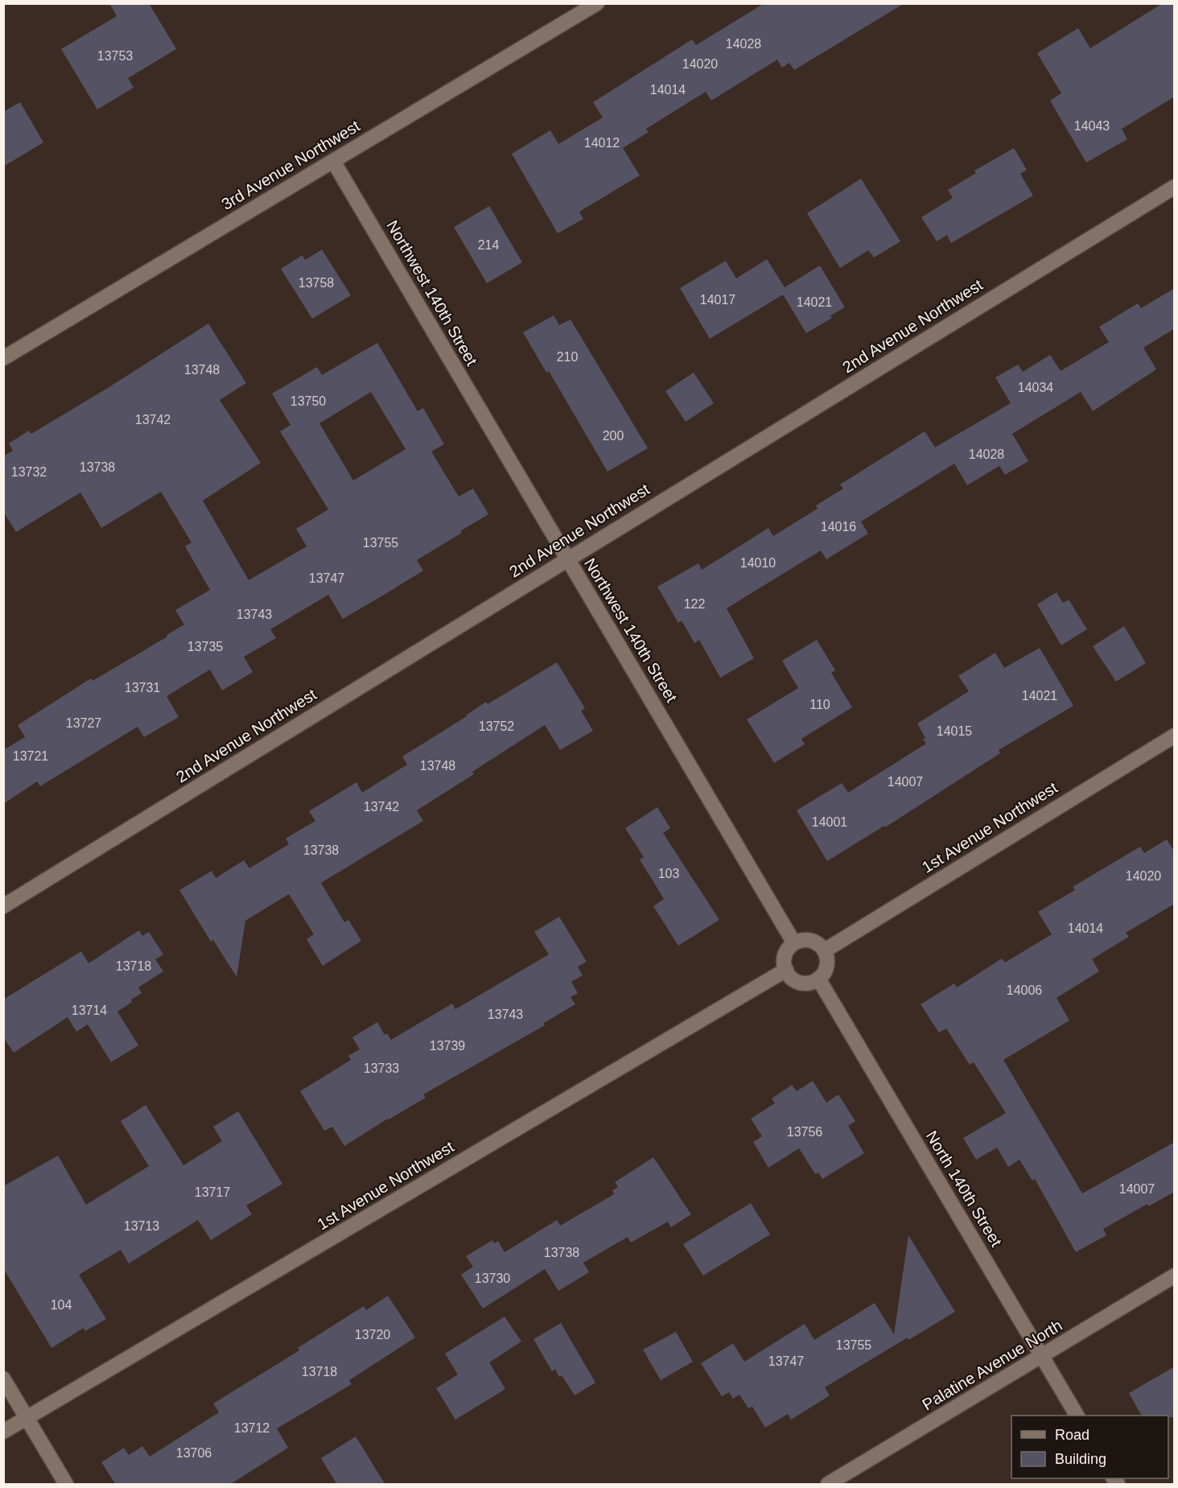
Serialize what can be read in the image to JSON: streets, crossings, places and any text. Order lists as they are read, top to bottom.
{
  "streets": {
    "street": [
      "3rd Avenue Northwest",
      "Northwest 140th Street",
      "2nd Avenue Northwest",
      "1st Avenue Northwest",
      "North 140th Street",
      "Palatine Avenue North"
    ]
  },
  "crossings": [
    ["3rd Avenue Northwest", "Northwest 140th Street"],
    ["Northwest 140th Street", "2nd Avenue Northwest"],
    ["Northwest 140th Street", "1st Avenue Northwest"],
    ["Northwest 140th Street", "North 140th Street"],
    ["1st Avenue Northwest", "North 140th Street"],
    ["North 140th Street", "Palatine Avenue North"]
  ],
  "house_numbers": [
    "14028",
    "13753",
    "14020",
    "14014",
    "14043",
    "14012",
    "214",
    "13758",
    "14017",
    "14021",
    "210",
    "13748",
    "14034",
    "13750",
    "13742",
    "200",
    "14028",
    "13738",
    "13732",
    "14016",
    "13755",
    "14010",
    "13747",
    "122",
    "13743",
    "13735",
    "13731",
    "14021",
    "110",
    "13727",
    "13752",
    "14015",
    "13721",
    "13748",
    "14007",
    "13742",
    "14001",
    "13738",
    "103",
    "14020",
    "14014",
    "13718",
    "14006",
    "13714",
    "13743",
    "13739",
    "13733",
    "13756",
    "14007",
    "13717",
    "13713",
    "13738",
    "13730",
    "104",
    "13720",
    "13755",
    "13747",
    "13718",
    "13712",
    "13706"
  ],
  "legend": ["Road", "Building"]
}
